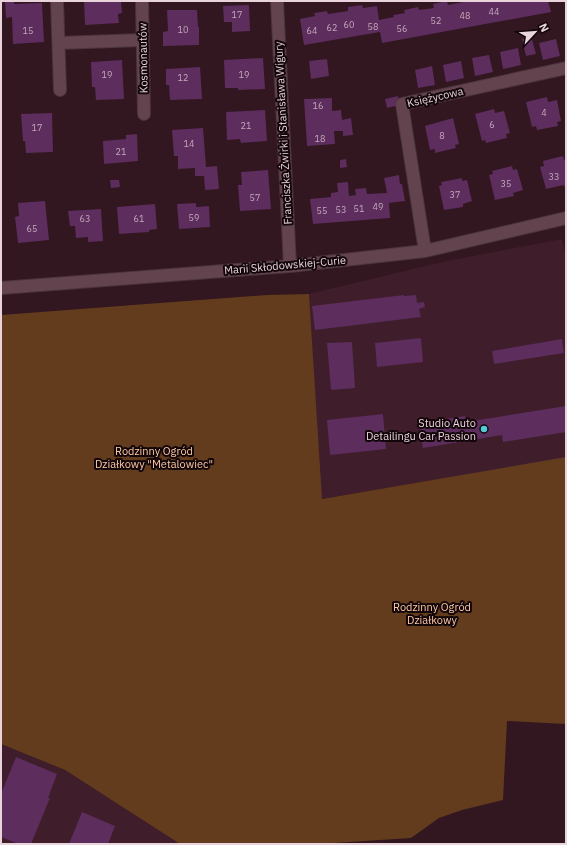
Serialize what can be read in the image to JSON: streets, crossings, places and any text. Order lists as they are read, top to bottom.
{
  "streets": {
    "street": [
      "Kosmonautów",
      "Księżycowa",
      "Franciszka Żwirki i Stanisława Wigury",
      "Marii Skłodowskiej-Curie"
    ]
  },
  "crossings": [
    ["Księżycowa", "Marii Skłodowskiej-Curie"],
    ["Franciszka Żwirki i Stanisława Wigury", "Marii Skłodowskiej-Curie"]
  ],
  "parks": ["Rodzinny Ogród Działkowy \"Metalowiec\"", "Rodzinny Ogród Działkowy"],
  "places": ["Studio Auto Detailingu Car Passion"],
  "house_numbers": [
    "44",
    "17",
    "48",
    "52",
    "60",
    "58",
    "62",
    "56",
    "10",
    "15",
    "64",
    "19",
    "19",
    "12",
    "16",
    "4",
    "6",
    "21",
    "17",
    "8",
    "18",
    "14",
    "21",
    "33",
    "35",
    "37",
    "57",
    "49",
    "51",
    "53",
    "55",
    "59",
    "63",
    "61",
    "65"
  ],
  "north": "top right"
}
